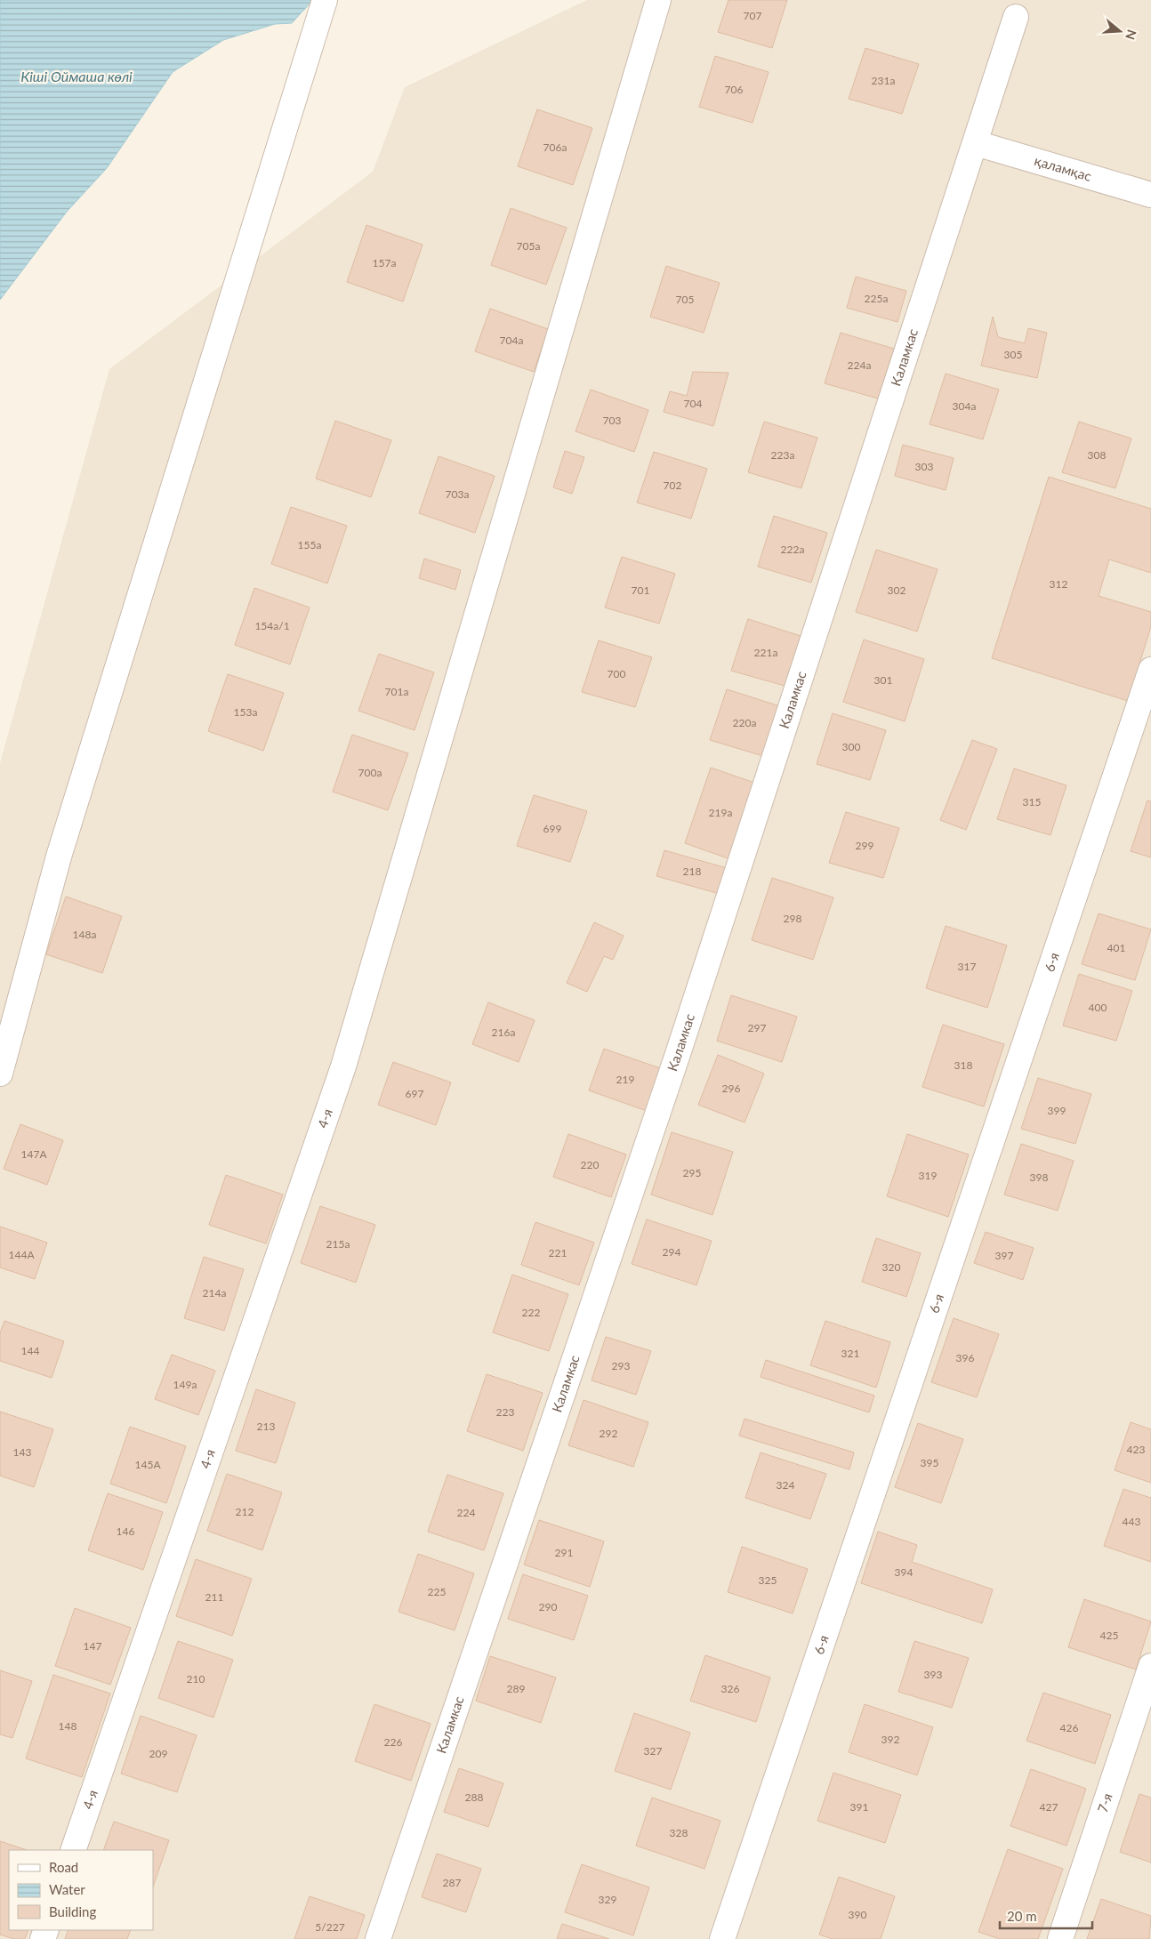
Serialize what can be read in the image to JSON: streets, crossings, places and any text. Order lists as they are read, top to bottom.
{
  "streets": {
    "street": [
      "қаламқас",
      "Каламкас",
      "6-я",
      "4-я",
      "7-я"
    ]
  },
  "crossings": [
    ["қаламқас", "Каламкас"]
  ],
  "water": ["Кіші Оймаша көлi"],
  "house_numbers": [
    "707",
    "231а",
    "706",
    "706а",
    "705а",
    "157а",
    "225а",
    "705",
    "704а",
    "305",
    "224а",
    "704",
    "304а",
    "703",
    "223а",
    "308",
    "303",
    "702",
    "703а",
    "155а",
    "222а",
    "312",
    "701",
    "302",
    "154а/1",
    "221а",
    "700",
    "301",
    "701а",
    "153а",
    "220а",
    "300",
    "700а",
    "315",
    "219а",
    "699",
    "299",
    "218",
    "298",
    "148а",
    "401",
    "317",
    "400",
    "297",
    "216а",
    "318",
    "219",
    "296",
    "697",
    "399",
    "147А",
    "220",
    "295",
    "319",
    "398",
    "215а",
    "294",
    "221",
    "144А",
    "397",
    "320",
    "214а",
    "222",
    "144",
    "321",
    "396",
    "293",
    "149а",
    "223",
    "213",
    "292",
    "423",
    "143",
    "395",
    "145А",
    "324",
    "212",
    "224",
    "443",
    "146",
    "291",
    "394",
    "325",
    "225",
    "211",
    "290",
    "425",
    "147",
    "393",
    "210",
    "289",
    "326",
    "148",
    "426",
    "392",
    "226",
    "327",
    "209",
    "288",
    "391",
    "427",
    "328",
    "287",
    "329",
    "390",
    "5/227"
  ],
  "legend": ["Road", "Water", "Building"],
  "scale_bar": "20 m",
  "north": "right"
}
